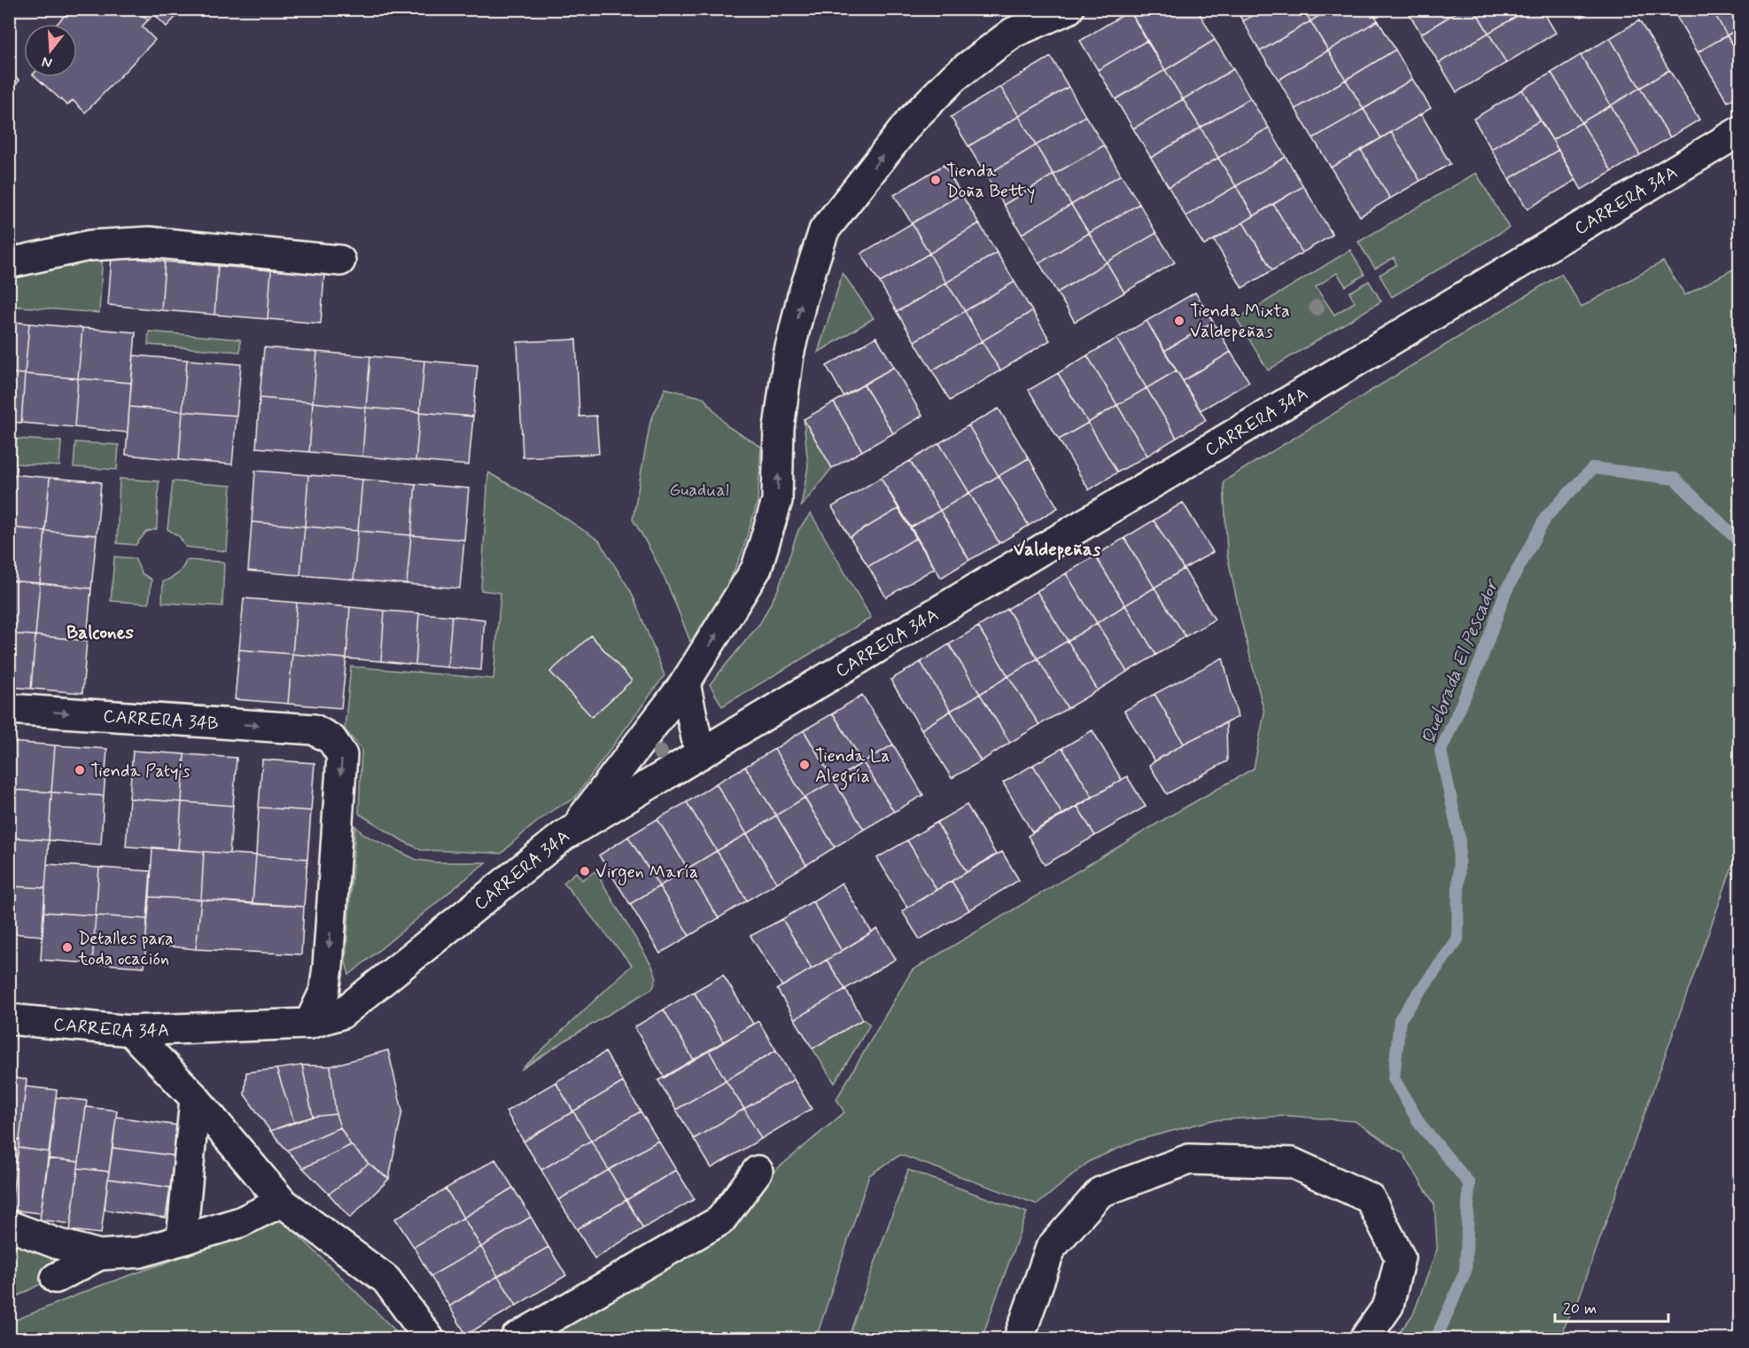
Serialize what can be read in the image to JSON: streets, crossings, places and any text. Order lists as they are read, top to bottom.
{
  "streets": {
    "street": ["CARRERA 34A", "CARRERA 34B"]
  },
  "crossings": [
    ["CARRERA 34A", "CARRERA 34B"]
  ],
  "districts": ["Valdepeñas", "Balcones"],
  "water": ["Quebrada El Pescador"],
  "parks": ["Guadual"],
  "places": [
    "Tienda Doña Betty",
    "Tienda Mixta Valdepeñas",
    "Tienda La Alegría",
    "Tienda Paty's",
    "Virgen María",
    "Detalles para toda ocación"
  ],
  "scale_bar": "20 m",
  "north": "bottom"
}
